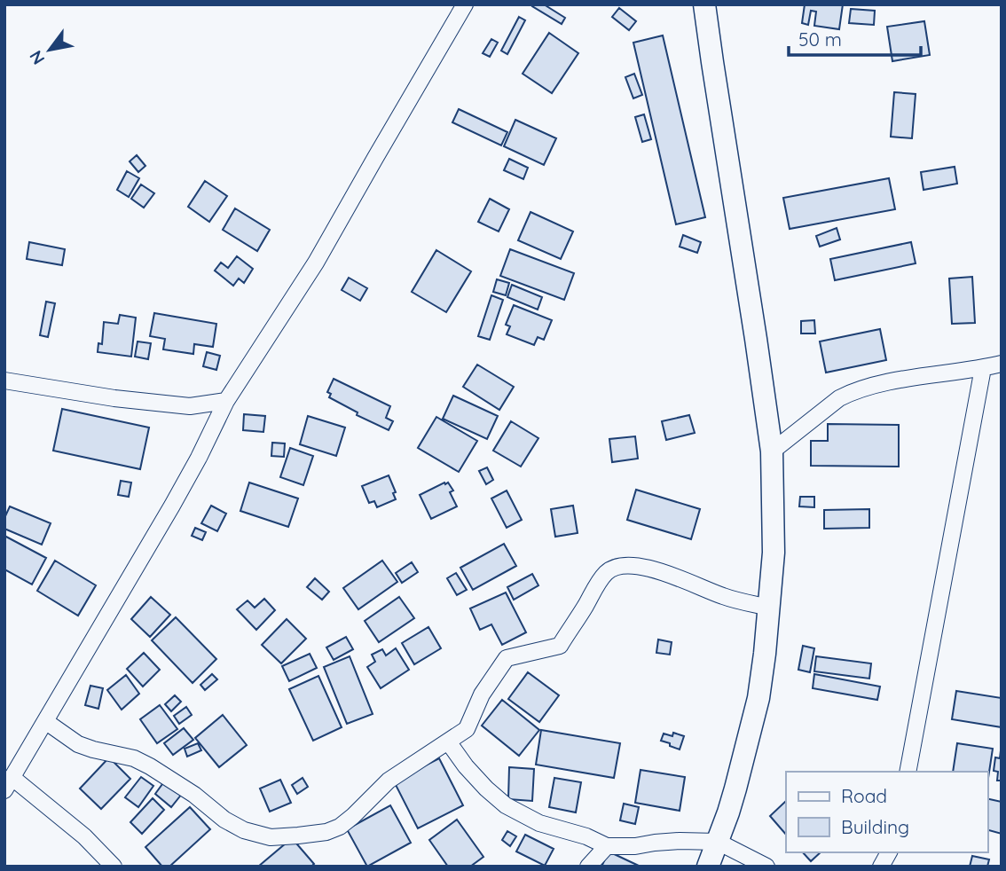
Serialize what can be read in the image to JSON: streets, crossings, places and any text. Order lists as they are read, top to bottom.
{
  "legend": ["Road", "Building"],
  "scale_bar": "50 m",
  "north": "bottom left"
}
